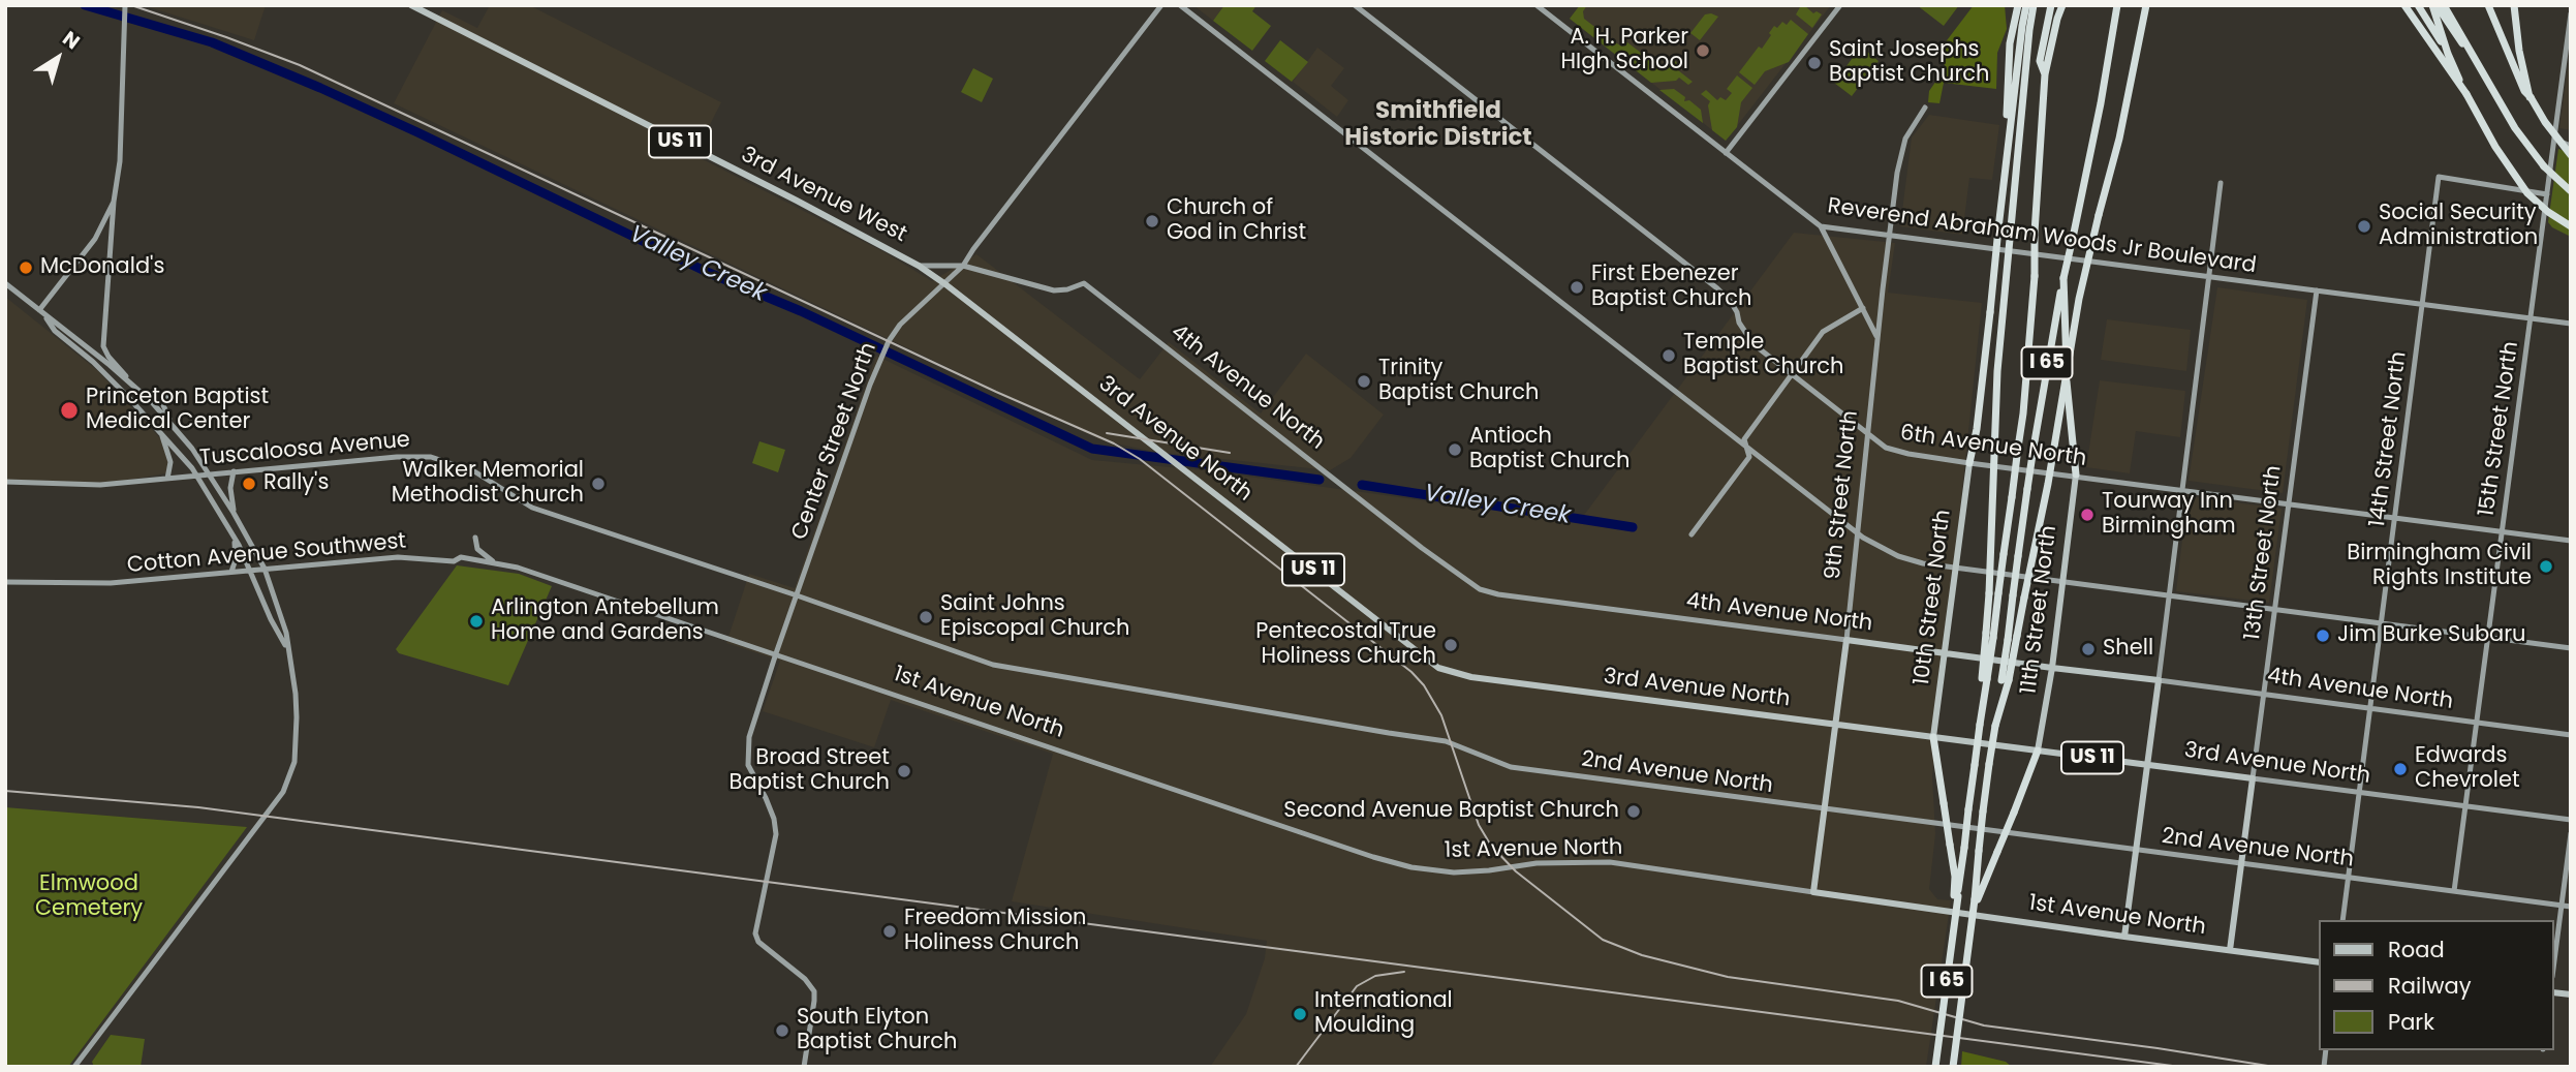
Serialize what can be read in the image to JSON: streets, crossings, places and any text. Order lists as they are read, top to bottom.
{
  "streets": {
    "highway": ["I 65"],
    "main road": [
      "US 11",
      "3rd Avenue West",
      "4th Avenue North",
      "3rd Avenue North",
      "9th Street North",
      "13th Street North",
      "10th Street North",
      "11th Street North",
      "1st Avenue North"
    ],
    "street": [
      "Reverend Abraham Woods Jr Boulevard",
      "15th Street North",
      "14th Street North",
      "Center Street North",
      "6th Avenue North",
      "Tuscaloosa Avenue",
      "Cotton Avenue Southwest",
      "2nd Avenue North"
    ]
  },
  "crossings": [
    ["3rd Avenue West", "3rd Avenue North"],
    ["3rd Avenue West", "Center Street North"],
    ["Reverend Abraham Woods Jr Boulevard", "15th Street North"],
    ["Reverend Abraham Woods Jr Boulevard", "14th Street North"],
    ["Reverend Abraham Woods Jr Boulevard", "9th Street North"],
    ["Reverend Abraham Woods Jr Boulevard", "13th Street North"],
    ["4th Avenue North", "15th Street North"],
    ["4th Avenue North", "14th Street North"],
    ["4th Avenue North", "Center Street North"],
    ["4th Avenue North", "9th Street North"],
    ["4th Avenue North", "13th Street North"],
    ["4th Avenue North", "10th Street North"],
    ["4th Avenue North", "11th Street North"],
    ["15th Street North", "3rd Avenue North"],
    ["15th Street North", "14th Street North"],
    ["15th Street North", "6th Avenue North"],
    ["15th Street North", "2nd Avenue North"],
    ["3rd Avenue North", "14th Street North"],
    ["3rd Avenue North", "Center Street North"],
    ["3rd Avenue North", "9th Street North"],
    ["3rd Avenue North", "13th Street North"],
    ["3rd Avenue North", "10th Street North"],
    ["3rd Avenue North", "11th Street North"],
    ["14th Street North", "6th Avenue North"],
    ["14th Street North", "2nd Avenue North"],
    ["Center Street North", "Tuscaloosa Avenue"],
    ["Center Street North", "Cotton Avenue Southwest"],
    ["Center Street North", "1st Avenue North"],
    ["Center Street North", "2nd Avenue North"],
    ["6th Avenue North", "9th Street North"],
    ["6th Avenue North", "13th Street North"],
    ["6th Avenue North", "10th Street North"],
    ["6th Avenue North", "11th Street North"],
    ["Tuscaloosa Avenue", "2nd Avenue North"],
    ["9th Street North", "1st Avenue North"],
    ["9th Street North", "2nd Avenue North"],
    ["13th Street North", "1st Avenue North"],
    ["13th Street North", "2nd Avenue North"],
    ["Cotton Avenue Southwest", "1st Avenue North"]
  ],
  "districts": ["Smithfield Historic District"],
  "water": ["Valley Creek"],
  "parks": ["Elmwood Cemetery"],
  "places": [
    "A. H. Parker HIgh School",
    "Saint Josephs Baptist Church",
    "Church of God in Christ",
    "Social Security Administration",
    "McDonald's",
    "First Ebenezer Baptist Church",
    "Temple Baptist Church",
    "Trinity Baptist Church",
    "Princeton Baptist Medical Center",
    "Antioch Baptist Church",
    "Rally's",
    "Walker Memorial Methodist Church",
    "Tourway Inn Birmingham",
    "Birmingham Civil Rights Institute",
    "Saint Johns Episcopal Church",
    "Arlington Antebellum Home and Gardens",
    "Jim Burke Subaru",
    "Pentecostal True Holiness Church",
    "Shell",
    "Edwards Chevrolet",
    "Broad Street Baptist Church",
    "Second Avenue Baptist Church",
    "Freedom Mission Holiness Church",
    "International Moulding",
    "South Elyton Baptist Church"
  ],
  "legend": ["Road", "Railway", "Park"],
  "north": "top right"
}
